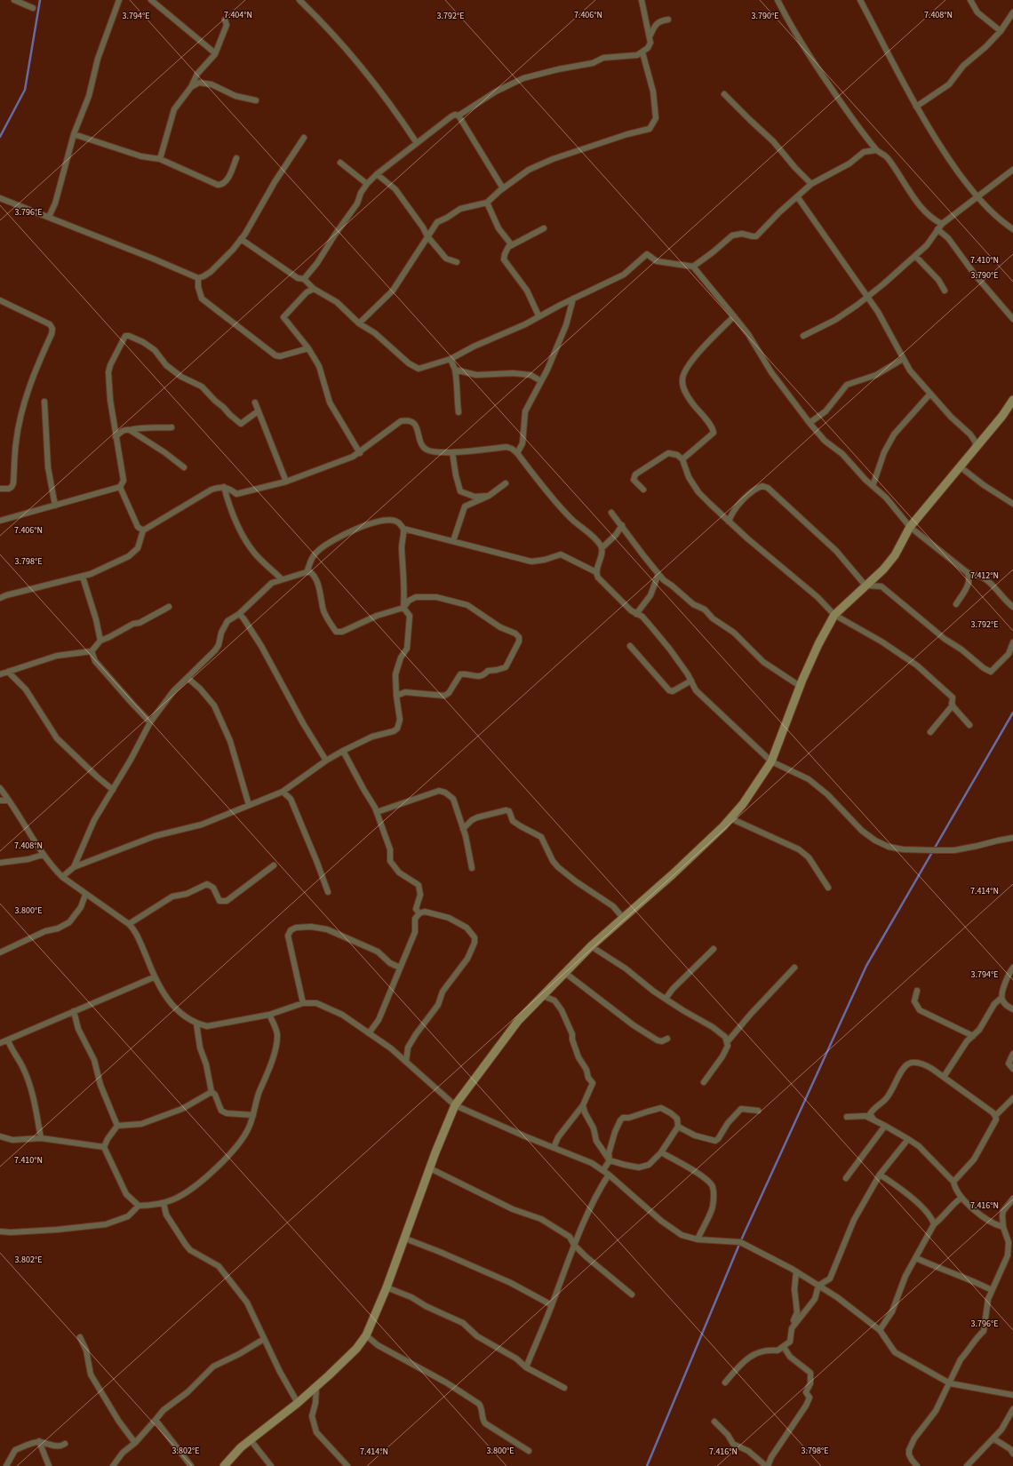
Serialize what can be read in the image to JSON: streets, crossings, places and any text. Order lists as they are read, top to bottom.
{
  "coordinates": [
    "7.404°N",
    "7.406°N",
    "7.408°N",
    "3.794°E",
    "3.792°E",
    "3.790°E",
    "3.796°E",
    "7.410°N",
    "3.798°E",
    "7.412°N",
    "7.414°N",
    "3.800°E",
    "7.416°N",
    "3.802°E"
  ]
}
